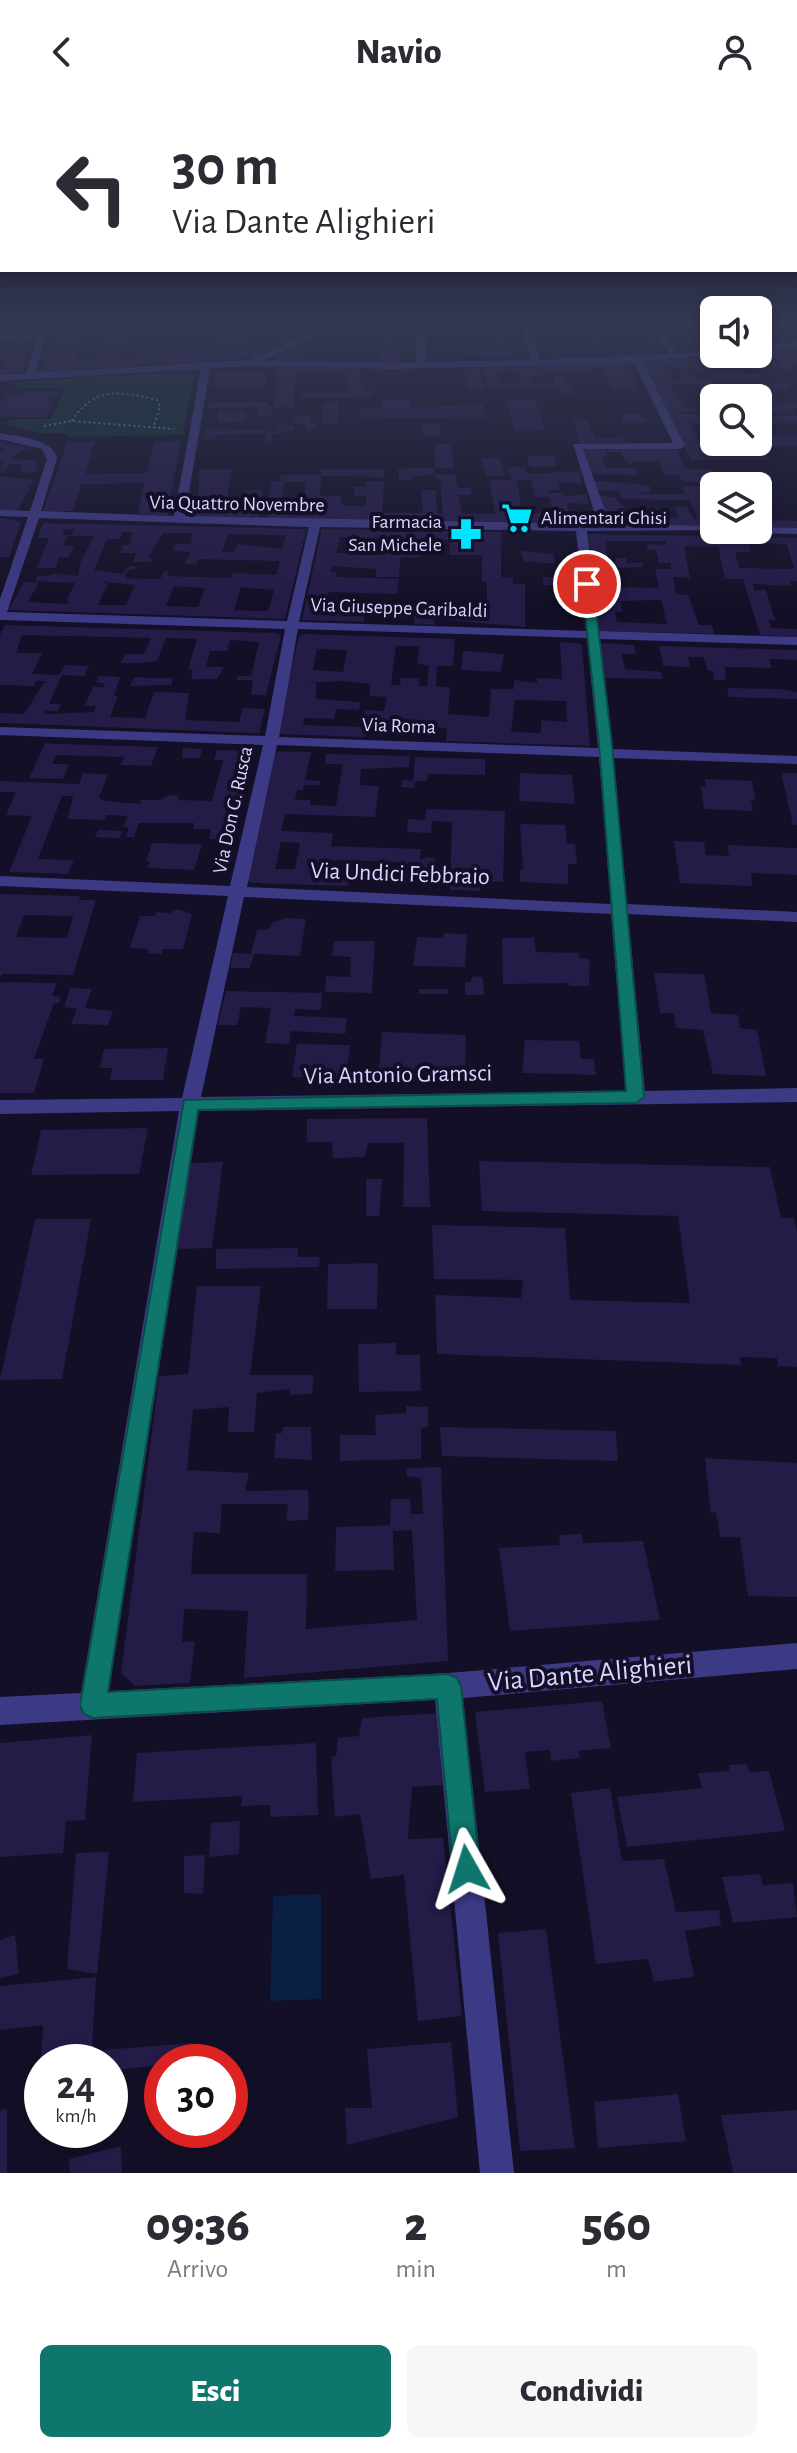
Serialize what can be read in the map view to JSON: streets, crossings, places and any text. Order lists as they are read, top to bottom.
{
  "streets": {
    "street": [
      "Via Quattro Novembre",
      "Via Giuseppe Garibaldi",
      "Via Roma",
      "Via Don G. Rusca",
      "Via Undici Febbraio",
      "Via Antonio Gramsci",
      "Via Dante Alighieri"
    ]
  },
  "crossings": [
    ["Via Quattro Novembre", "Via Don G. Rusca"],
    ["Via Giuseppe Garibaldi", "Via Don G. Rusca"],
    ["Via Roma", "Via Don G. Rusca"],
    ["Via Don G. Rusca", "Via Undici Febbraio"],
    ["Via Don G. Rusca", "Via Antonio Gramsci"],
    ["Via Don G. Rusca", "Via Dante Alighieri"]
  ],
  "places": {
    "supermarket": ["Alimentari Ghisi"],
    "pharmacy": ["Farmacia San Michele"]
  },
  "page": {
    "header": "Navio",
    "turn": ["30 m", "Via Dante Alighieri"],
    "speed": "24 km/h",
    "limit": "30",
    "eta": [
      "09:36",
      "Arrivo",
      "2",
      "min",
      "560",
      "m"
    ],
    "buttons": ["Esci", "Condividi"]
  }
}
